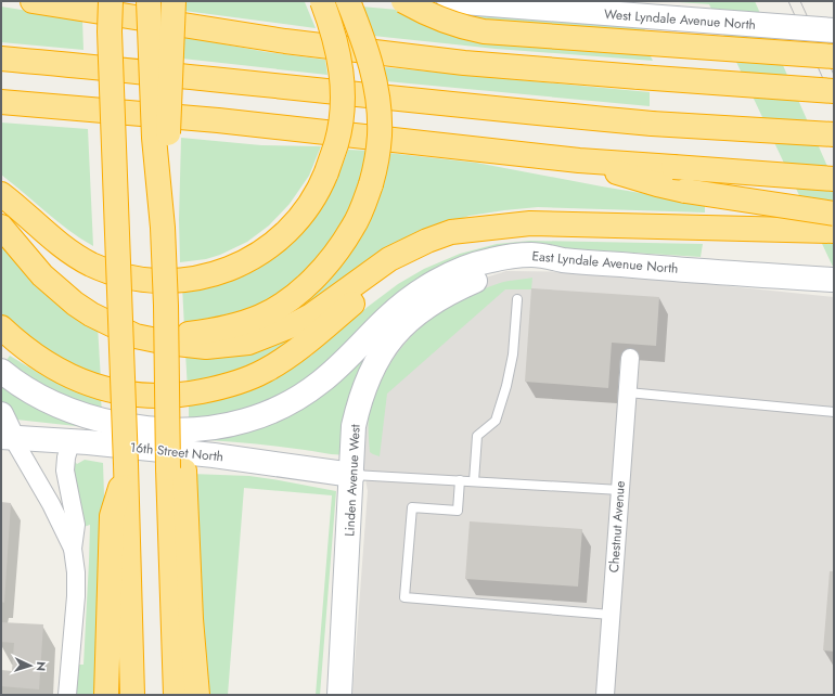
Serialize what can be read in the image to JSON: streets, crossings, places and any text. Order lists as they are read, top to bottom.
{
  "streets": {
    "main road": [
      "West Lyndale Avenue North",
      "East Lyndale Avenue North",
      "16th Street North",
      "Linden Avenue West"
    ],
    "street": ["Chestnut Avenue"]
  },
  "crossings": [
    ["East Lyndale Avenue North", "Linden Avenue West"],
    ["16th Street North", "Linden Avenue West"]
  ],
  "north": "right"
}
